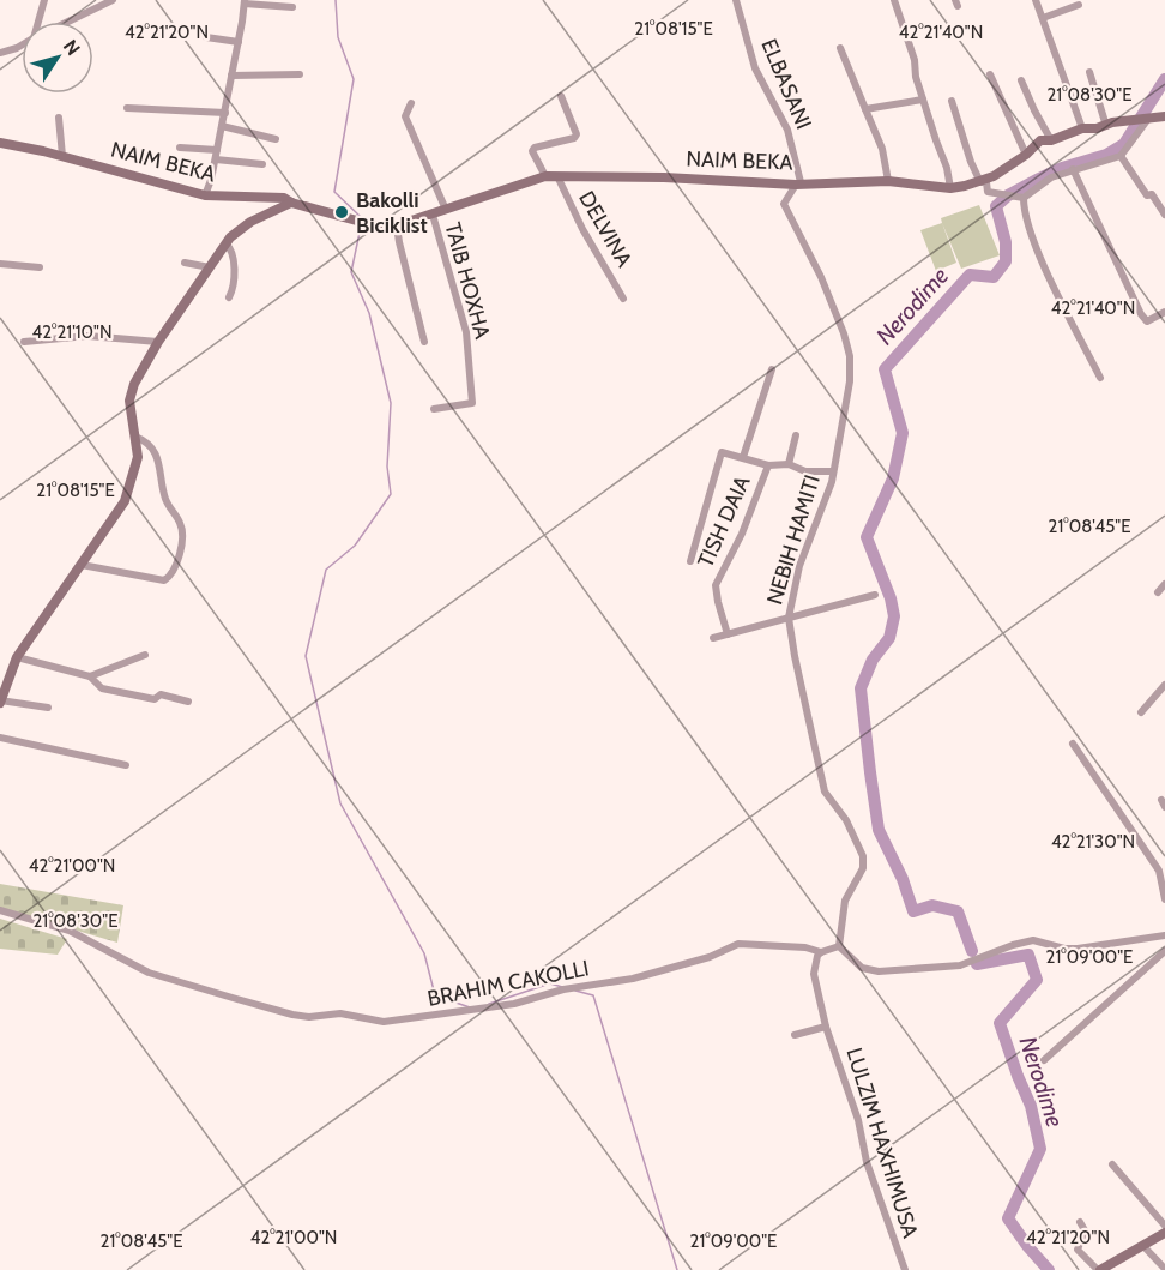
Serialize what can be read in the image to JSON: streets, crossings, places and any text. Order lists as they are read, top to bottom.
{
  "streets": {
    "street": [
      "ELBASANI",
      "NAIM BEKA",
      "DELVINA",
      "TAIB HOXHA",
      "TISH DAIA",
      "NEBIH HAMITI",
      "BRAHIM CAKOLLI",
      "LULZIM HAXHIMUSA"
    ]
  },
  "crossings": [
    ["ELBASANI", "NAIM BEKA"],
    ["ELBASANI", "NEBIH HAMITI"],
    ["NAIM BEKA", "DELVINA"],
    ["NAIM BEKA", "TAIB HOXHA"],
    ["NAIM BEKA", "NEBIH HAMITI"],
    ["BRAHIM CAKOLLI", "LULZIM HAXHIMUSA"]
  ],
  "water": ["Nerodime"],
  "places": ["Bakolli Biciklist"],
  "north": "top right",
  "coordinates": [
    "21°08'15\"E",
    "42°21'20\"N",
    "42°21'40\"N",
    "21°08'30\"E",
    "42°21'10\"N",
    "21°08'45\"E",
    "42°21'30\"N",
    "42°21'00\"N",
    "21°09'00\"E"
  ]
}
